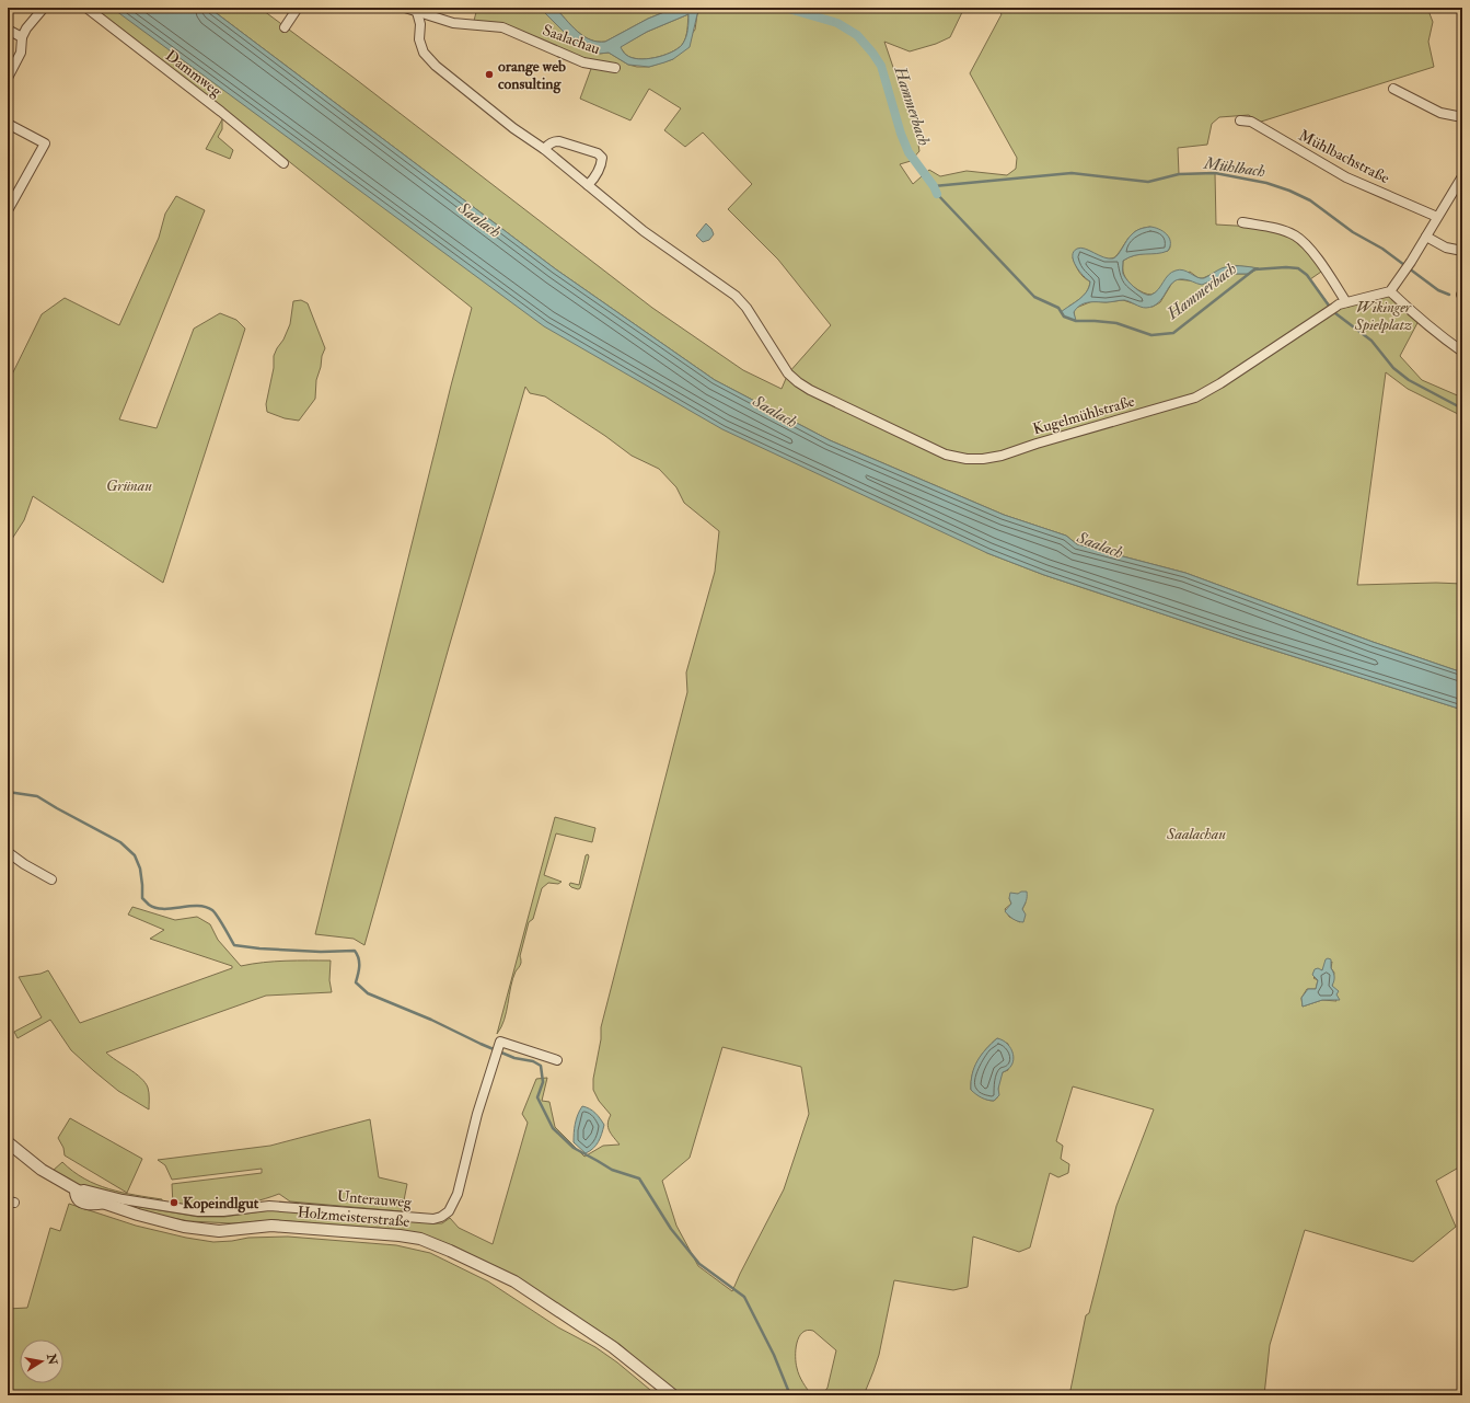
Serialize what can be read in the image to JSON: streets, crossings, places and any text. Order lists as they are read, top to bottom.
{
  "streets": {
    "street": [
      "Saalachau",
      "Dammweg",
      "Mühlbachstraße",
      "Kugelmühlstraße",
      "Unterauweg",
      "Holzmeisterstraße"
    ]
  },
  "crossings": [
    ["Unterauweg", "Holzmeisterstraße"]
  ],
  "water": ["Hammerbach", "Mühlbach", "Saalach"],
  "parks": ["Wikinger Spielplatz", "Grünau", "Saalachau"],
  "places": ["orange web consulting", "Kopeindlgut"],
  "north": "right"
}
